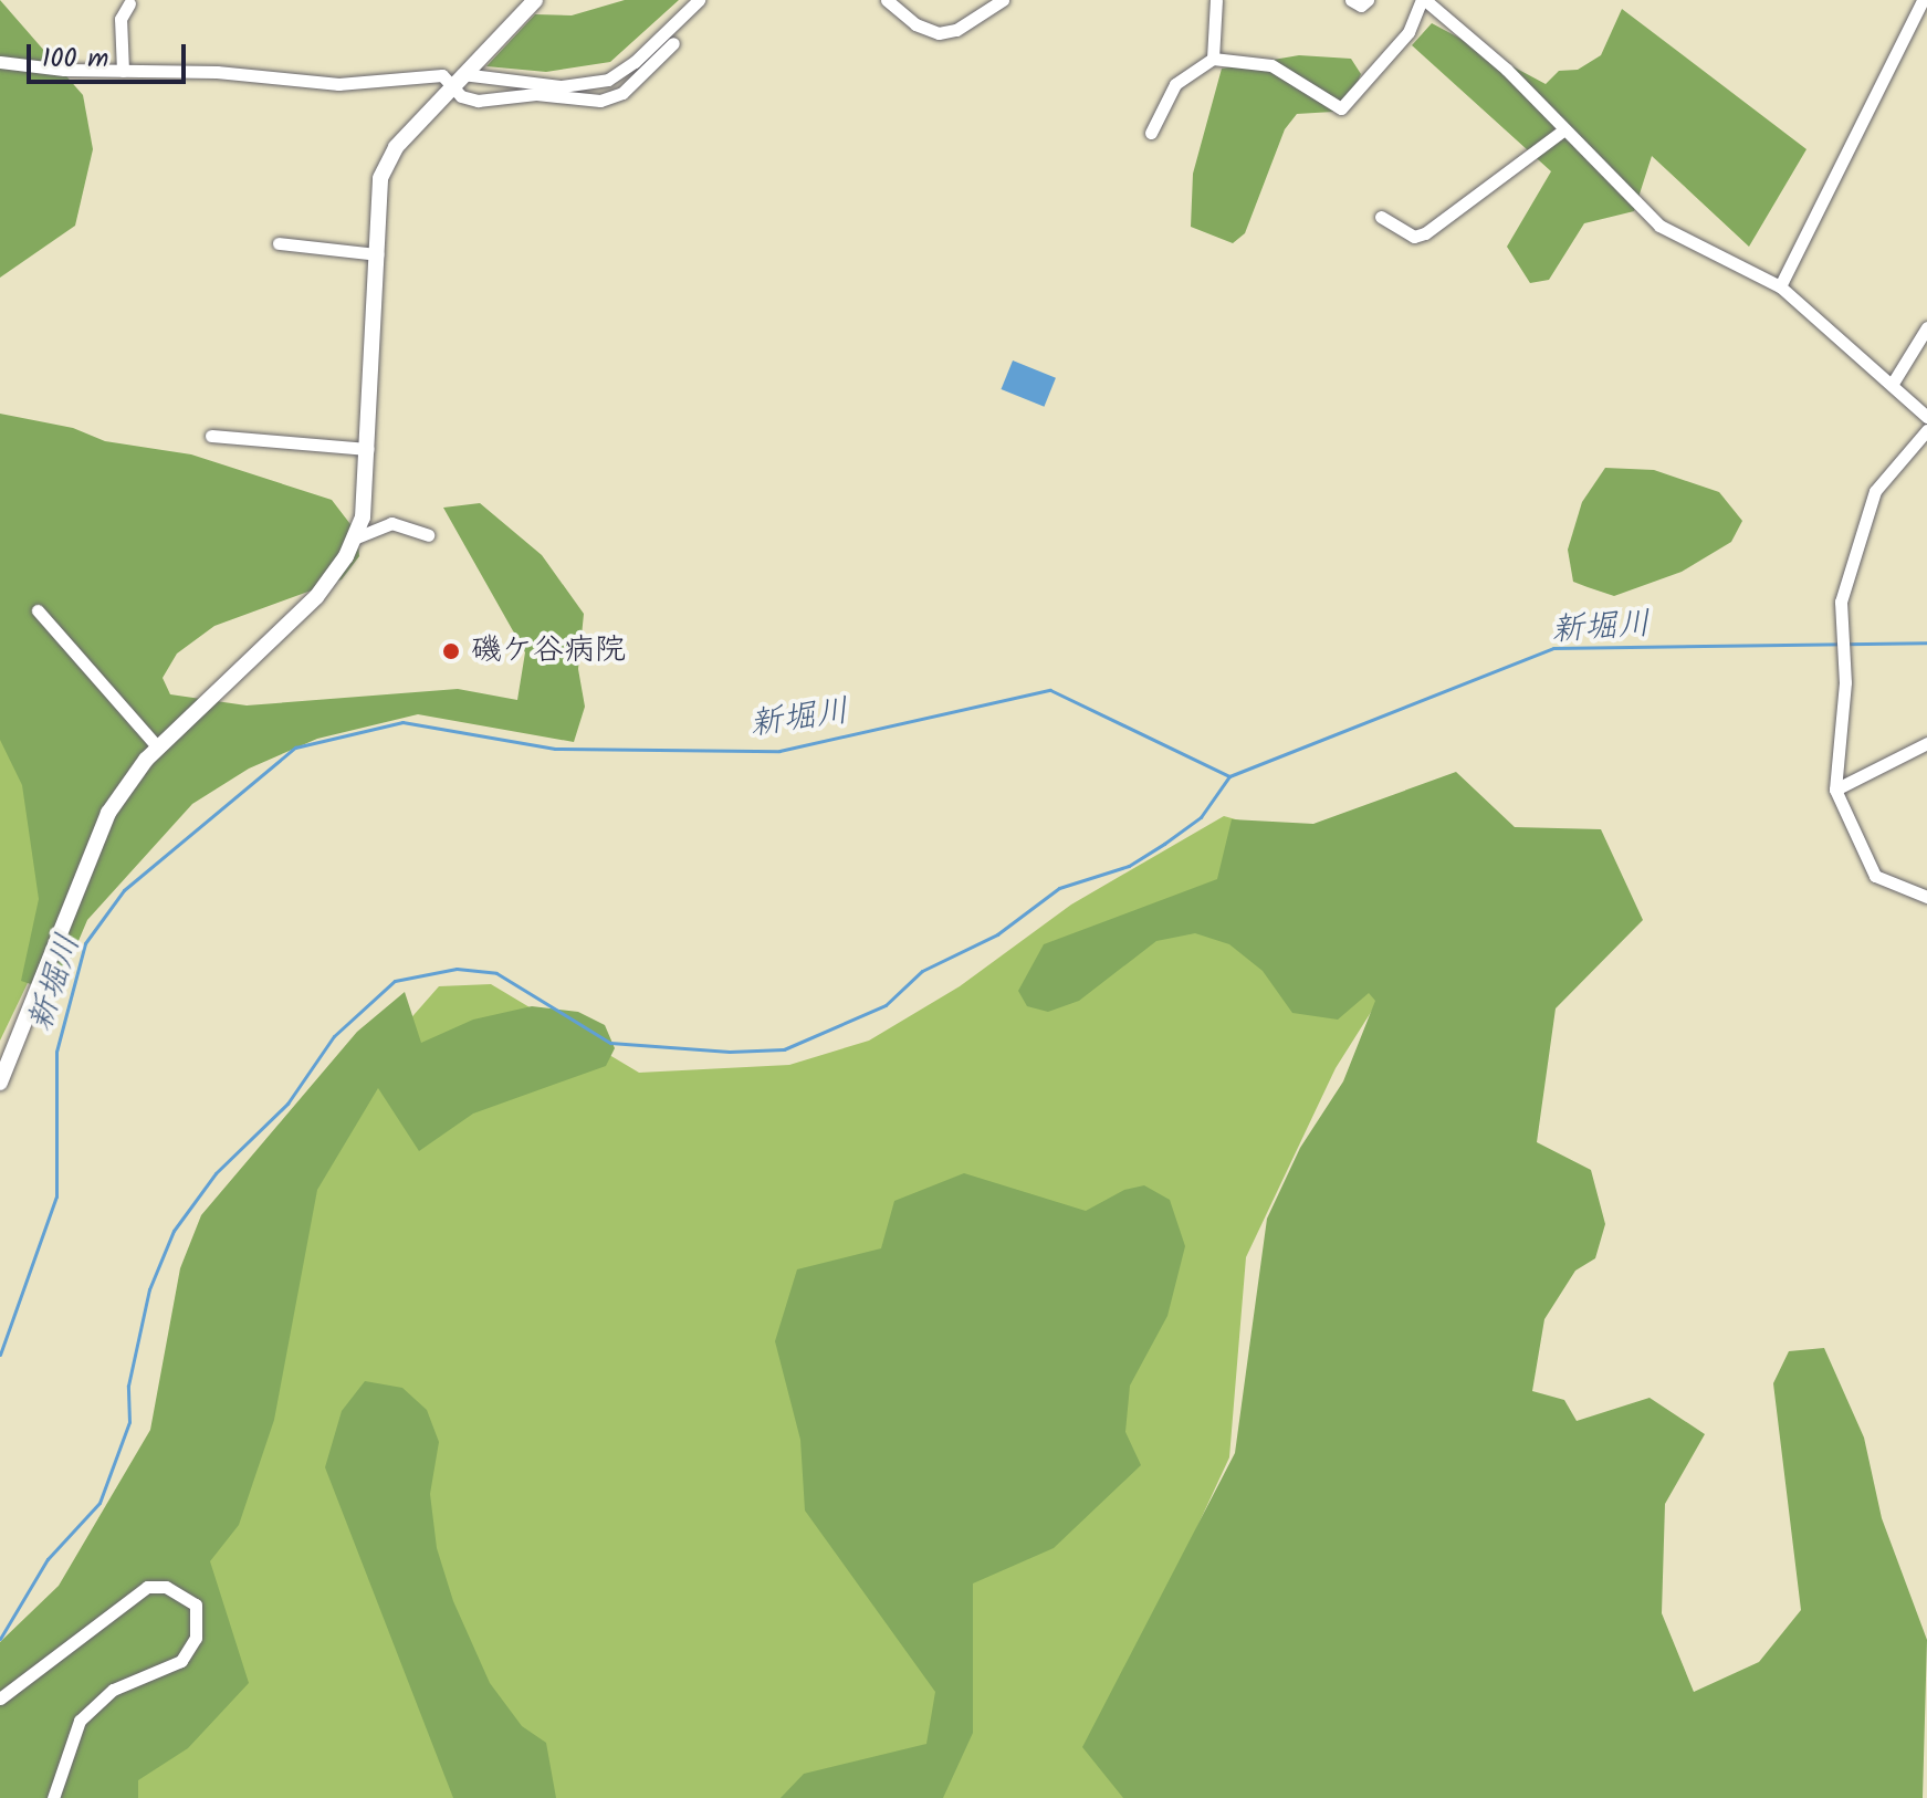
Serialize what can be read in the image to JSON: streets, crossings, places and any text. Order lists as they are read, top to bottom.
{
  "water": ["新堀川"],
  "places": ["磯ケ谷病院"],
  "scale_bar": "100 m"
}
